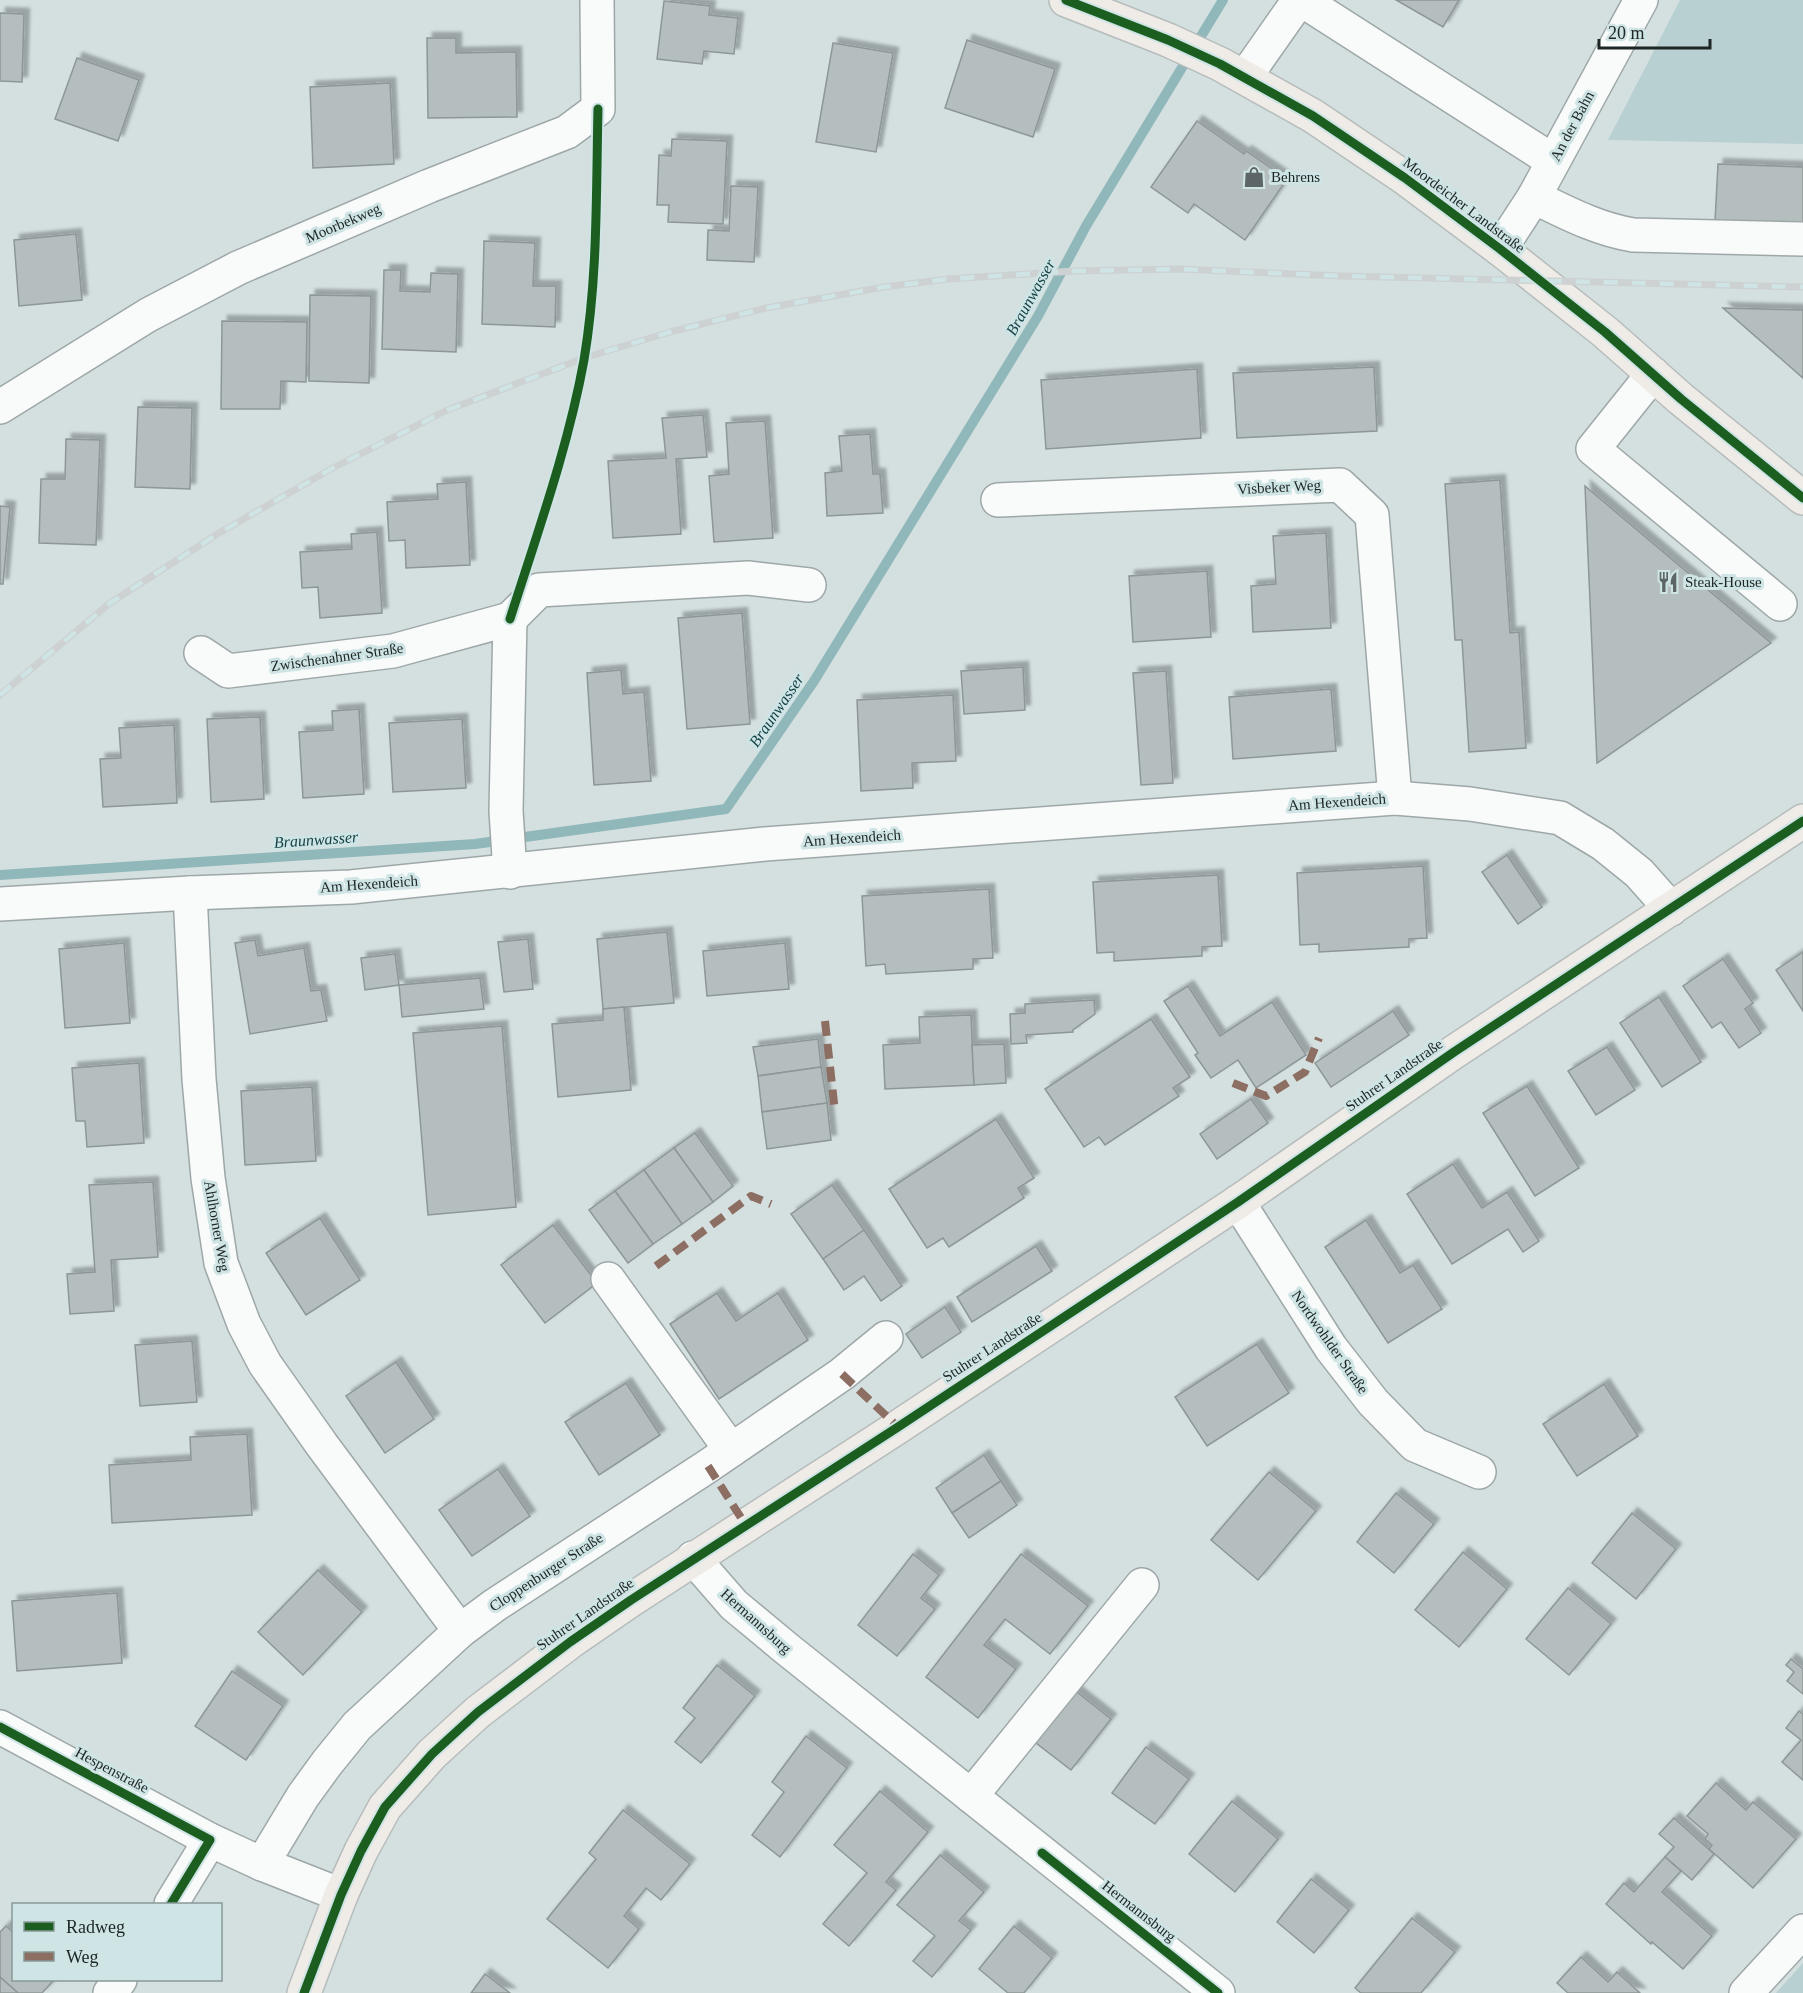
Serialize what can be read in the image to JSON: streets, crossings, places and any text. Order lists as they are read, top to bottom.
{
  "streets": {
    "main road": ["Moordeicher Landstraße", "Stuhrer Landstraße"],
    "street": [
      "An der Bahn",
      "Moorbekweg",
      "Visbeker Weg",
      "Zwischenahner Straße",
      "Am Hexendeich",
      "Ahlhorner Weg",
      "Nordwohlder Straße",
      "Cloppenburger Straße",
      "Hermannsburg",
      "Hespenstraße"
    ]
  },
  "crossings": [
    ["An der Bahn", "Moordeicher Landstraße"],
    ["Visbeker Weg", "Am Hexendeich"],
    ["Am Hexendeich", "Stuhrer Landstraße"],
    ["Am Hexendeich", "Ahlhorner Weg"],
    ["Stuhrer Landstraße", "Nordwohlder Straße"],
    ["Stuhrer Landstraße", "Hermannsburg"],
    ["Stuhrer Landstraße", "Hespenstraße"],
    ["Ahlhorner Weg", "Cloppenburger Straße"],
    ["Cloppenburger Straße", "Hespenstraße"]
  ],
  "water": ["Braunwasser"],
  "places": {
    "shop": ["Behrens"],
    "restaurant": ["Steak-House"]
  },
  "legend": ["Radweg", "Weg"],
  "scale_bar": "20 m"
}
